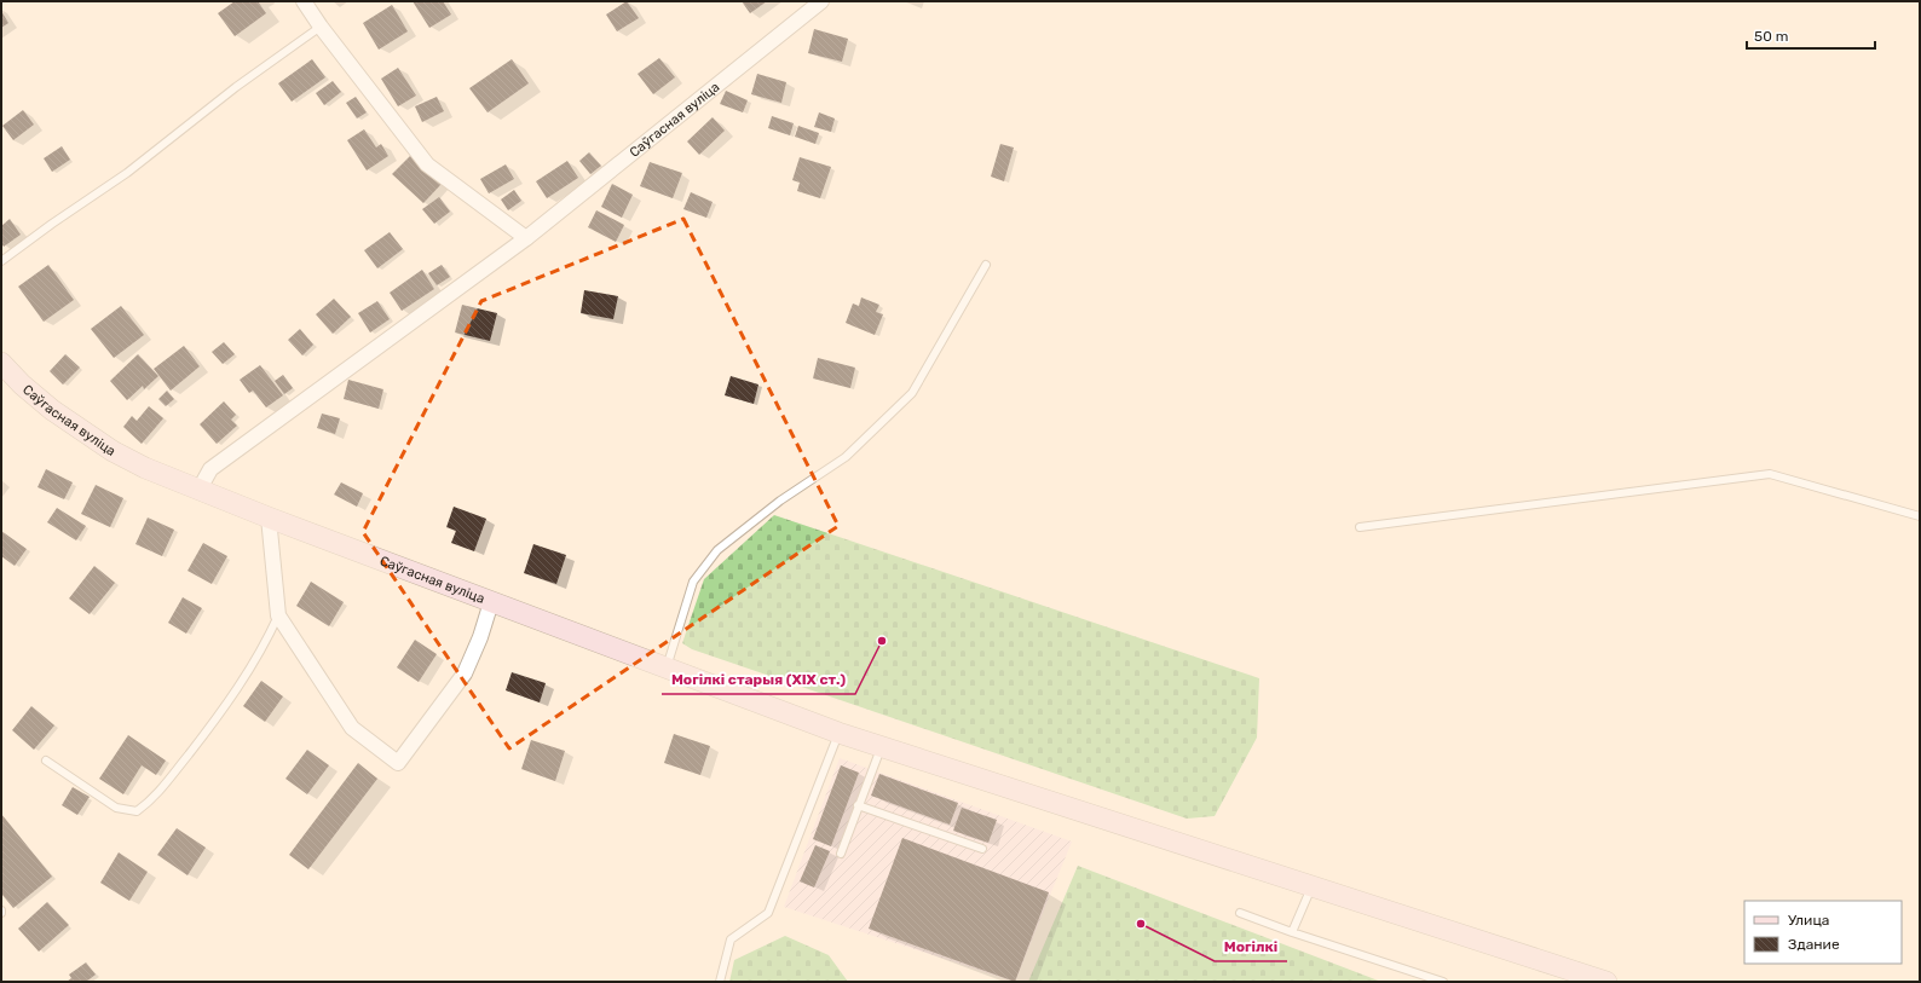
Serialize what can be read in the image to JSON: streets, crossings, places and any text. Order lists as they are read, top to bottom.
{
  "streets": {
    "main road": ["Саўгасная вуліца"]
  },
  "places": ["Могілкі старыя (XIX ст.)", "Могілкі"],
  "legend": ["Улица", "Здание"],
  "scale_bar": "50 m"
}
